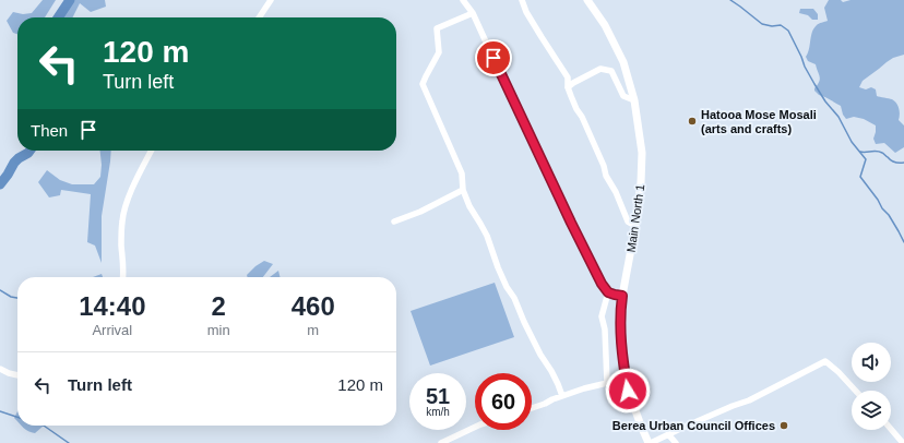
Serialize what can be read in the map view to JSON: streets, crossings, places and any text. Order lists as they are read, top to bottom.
{
  "streets": {
    "main road": ["Main North 1"]
  },
  "places": ["Hatooa Mose Mosali (arts and crafts)", "Berea Urban Council Offices"],
  "page": {
    "turn": ["120 m", "Turn left"],
    "then": "Then",
    "eta": [
      "14:40",
      "Arrival",
      "2",
      "min",
      "460",
      "m"
    ],
    "list": [
      {
        "name": "Turn left",
        "value": "120 m"
      }
    ],
    "speed": "51 km/h",
    "limit": "60"
  }
}
